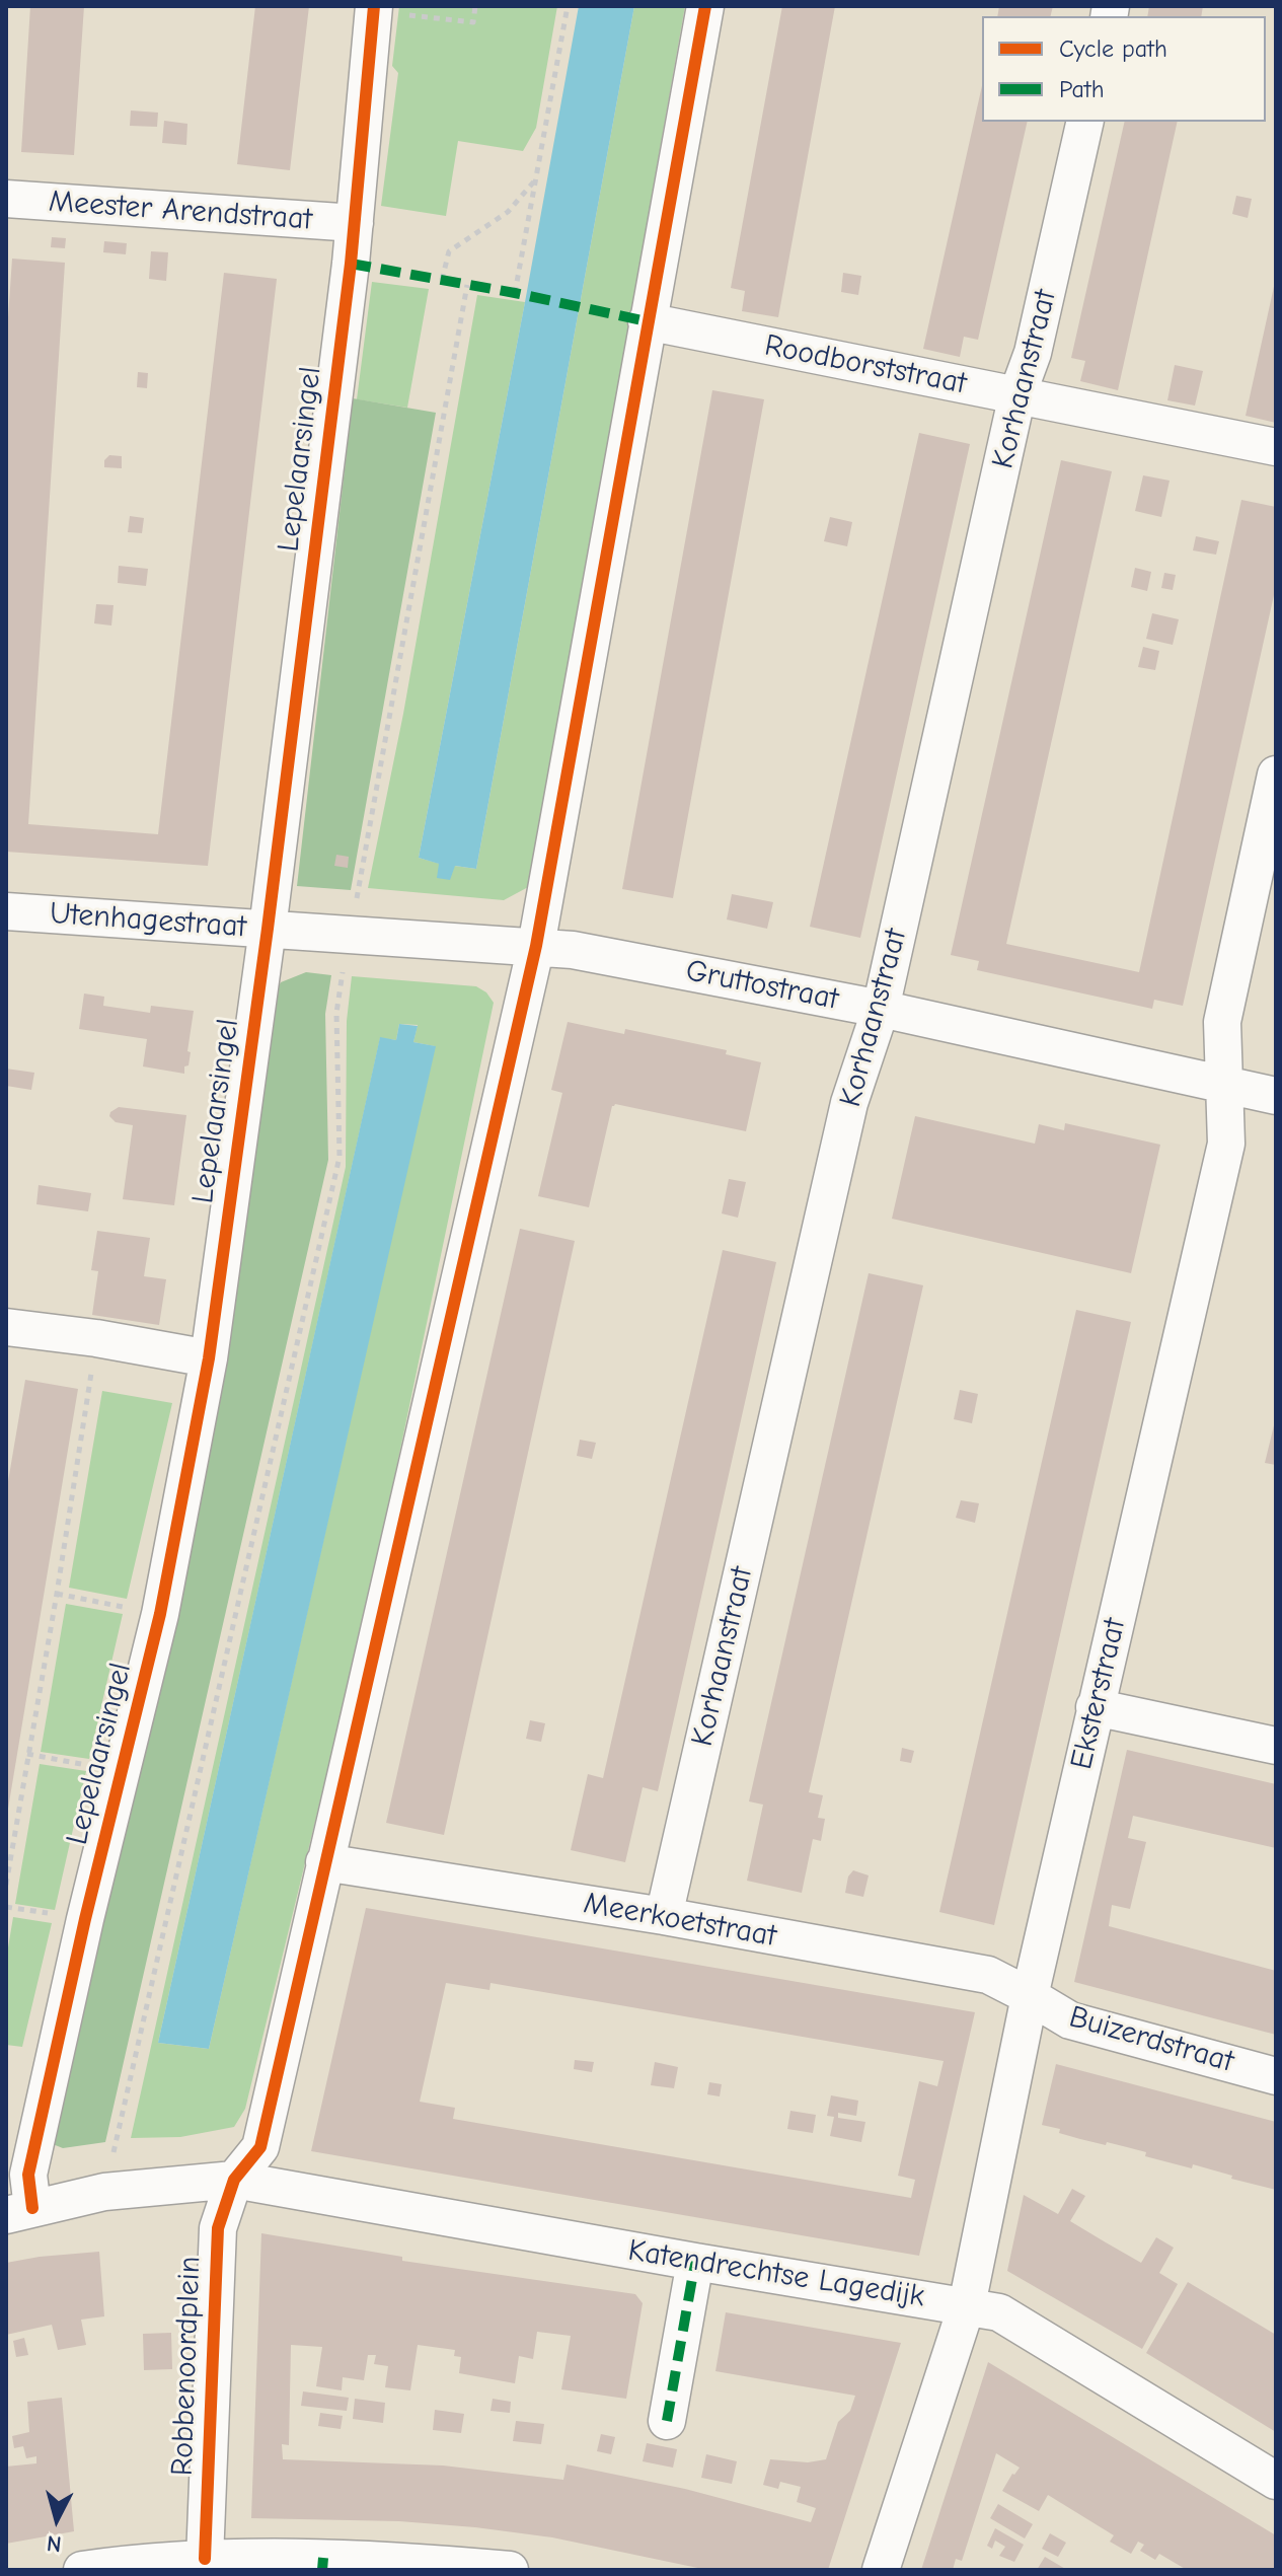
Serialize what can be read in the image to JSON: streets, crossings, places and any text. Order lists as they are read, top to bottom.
{
  "streets": {
    "street": [
      "Meester Arendstraat",
      "Roodborststraat",
      "Korhaanstraat",
      "Lepelaarsingel",
      "Utenhagestraat",
      "Gruttostraat",
      "Eksterstraat",
      "Meerkoetstraat",
      "Buizerdstraat",
      "Katendrechtse Lagedijk",
      "Robbenoordplein"
    ]
  },
  "crossings": [
    ["Meester Arendstraat", "Lepelaarsingel"],
    ["Roodborststraat", "Korhaanstraat"],
    ["Korhaanstraat", "Gruttostraat"],
    ["Korhaanstraat", "Meerkoetstraat"],
    ["Lepelaarsingel", "Utenhagestraat"],
    ["Utenhagestraat", "Gruttostraat"],
    ["Gruttostraat", "Eksterstraat"],
    ["Eksterstraat", "Meerkoetstraat"],
    ["Eksterstraat", "Buizerdstraat"],
    ["Eksterstraat", "Katendrechtse Lagedijk"],
    ["Meerkoetstraat", "Buizerdstraat"],
    ["Katendrechtse Lagedijk", "Robbenoordplein"]
  ],
  "legend": ["Cycle path", "Path"],
  "north": "bottom"
}
